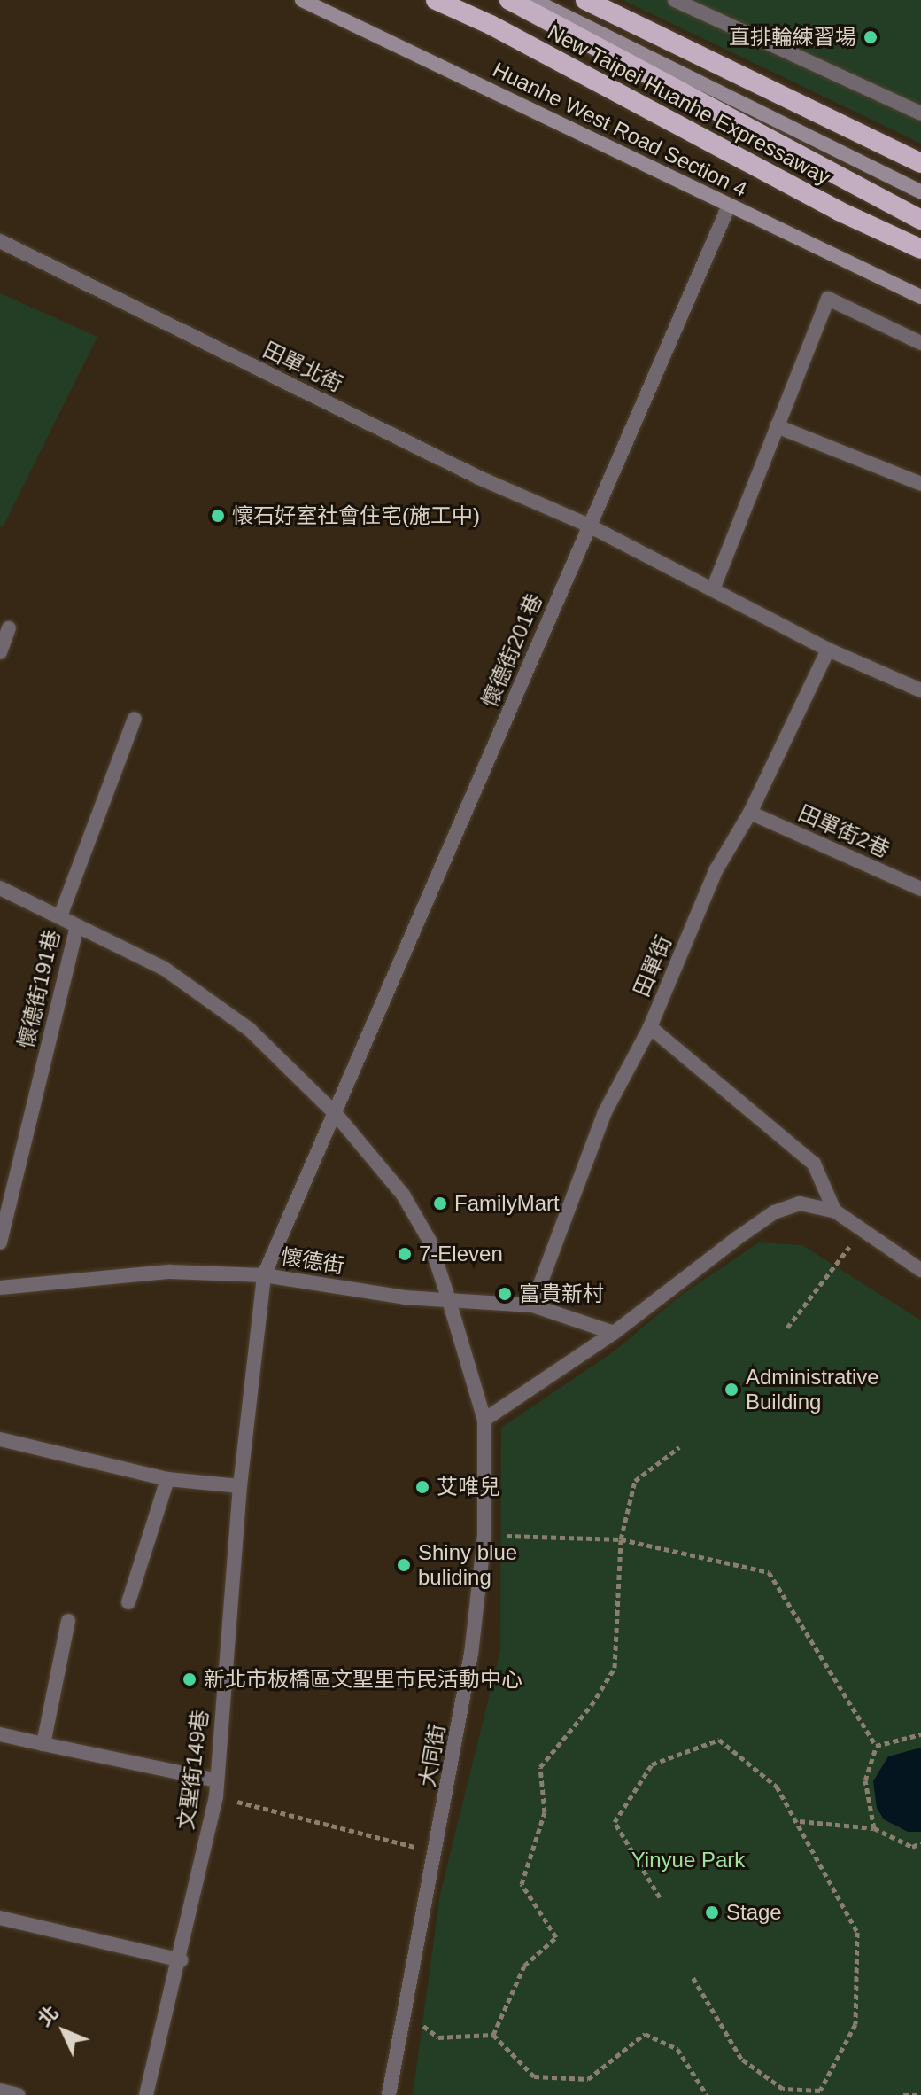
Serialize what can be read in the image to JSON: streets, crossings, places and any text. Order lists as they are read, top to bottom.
{
  "streets": {
    "highway": ["New Taipei Huanhe Expressaway"],
    "main road": ["Huanhe West Road Section 4"],
    "street": [
      "田單北街",
      "懷德街201巷",
      "田單街2巷",
      "田單街",
      "懷德街191巷",
      "懷德街",
      "大同街",
      "文聖街149巷"
    ]
  },
  "crossings": [
    ["Huanhe West Road Section 4", "懷德街201巷"],
    ["田單北街", "懷德街201巷"],
    ["懷德街201巷", "懷德街"],
    ["懷德街201巷", "大同街"],
    ["懷德街201巷", "文聖街149巷"],
    ["田單街2巷", "田單街"],
    ["田單街", "懷德街"],
    ["懷德街191巷", "大同街"],
    ["懷德街", "大同街"],
    ["懷德街", "文聖街149巷"]
  ],
  "parks": ["Yinyue Park"],
  "places": [
    "直排輪練習場",
    "懷石好室社會住宅(施工中)",
    "FamilyMart",
    "7-Eleven",
    "富貴新村",
    "Administrative Building",
    "艾唯兒",
    "Shiny blue buliding",
    "新北市板橋區文聖里市民活動中心",
    "Stage"
  ],
  "north": "top left"
}
